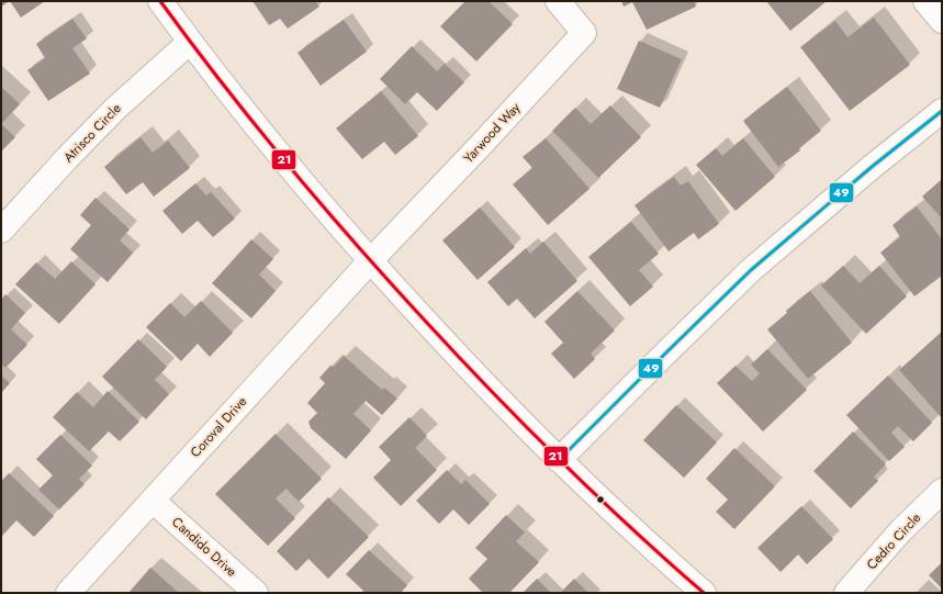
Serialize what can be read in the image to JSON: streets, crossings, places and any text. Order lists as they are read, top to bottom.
{
  "streets": {
    "street": [
      "Atrisco Circle",
      "Yarwood Way",
      "Coroval Drive",
      "Cedro Circle",
      "Candido Drive"
    ]
  },
  "crossings": [
    ["Yarwood Way", "Coroval Drive"],
    ["Coroval Drive", "Candido Drive"]
  ],
  "lines": ["transit line 21", "transit line 49"]
}
